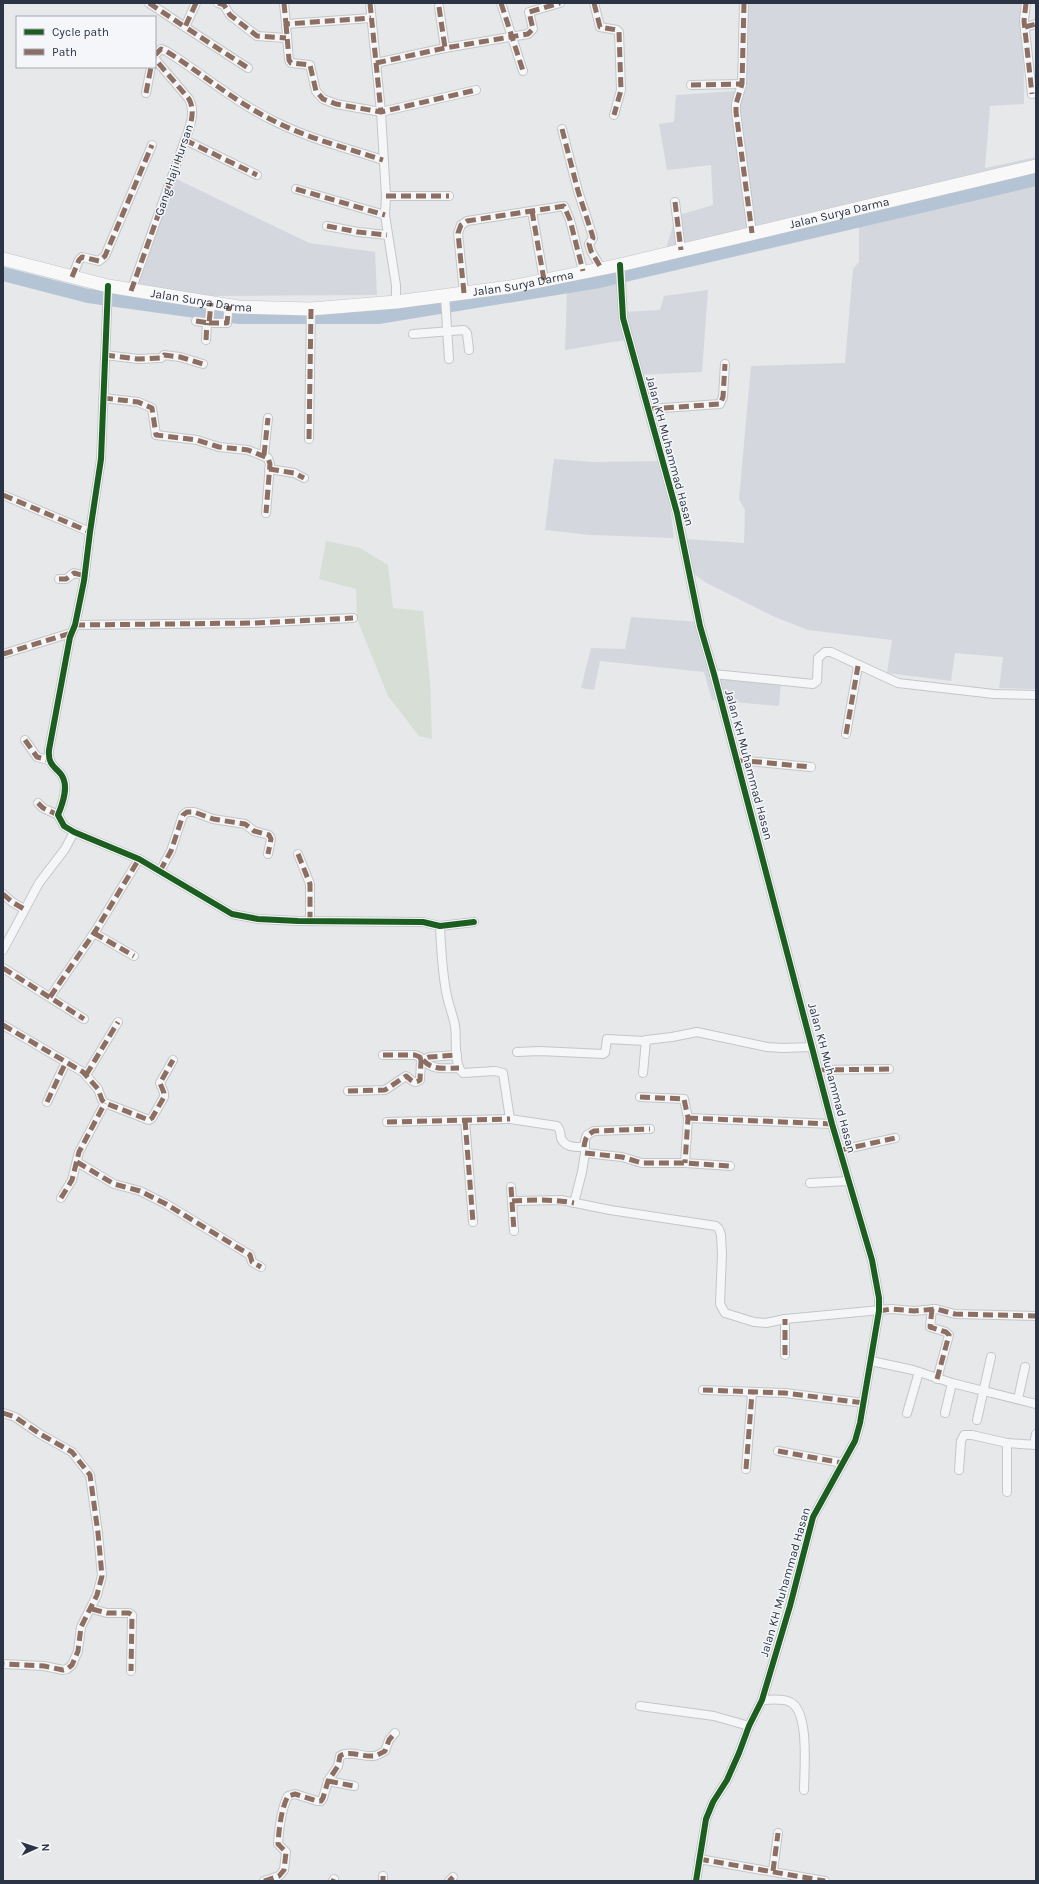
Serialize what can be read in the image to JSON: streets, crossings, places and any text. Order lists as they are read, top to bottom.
{
  "streets": {
    "main road": ["Jalan Surya Darma"],
    "street": ["Gang Haji Hursan", "Jalan KH Muhammad Hasan"]
  },
  "crossings": [
    ["Gang Haji Hursan", "Jalan Surya Darma"],
    ["Jalan Surya Darma", "Jalan KH Muhammad Hasan"]
  ],
  "legend": ["Cycle path", "Path"],
  "north": "right"
}
